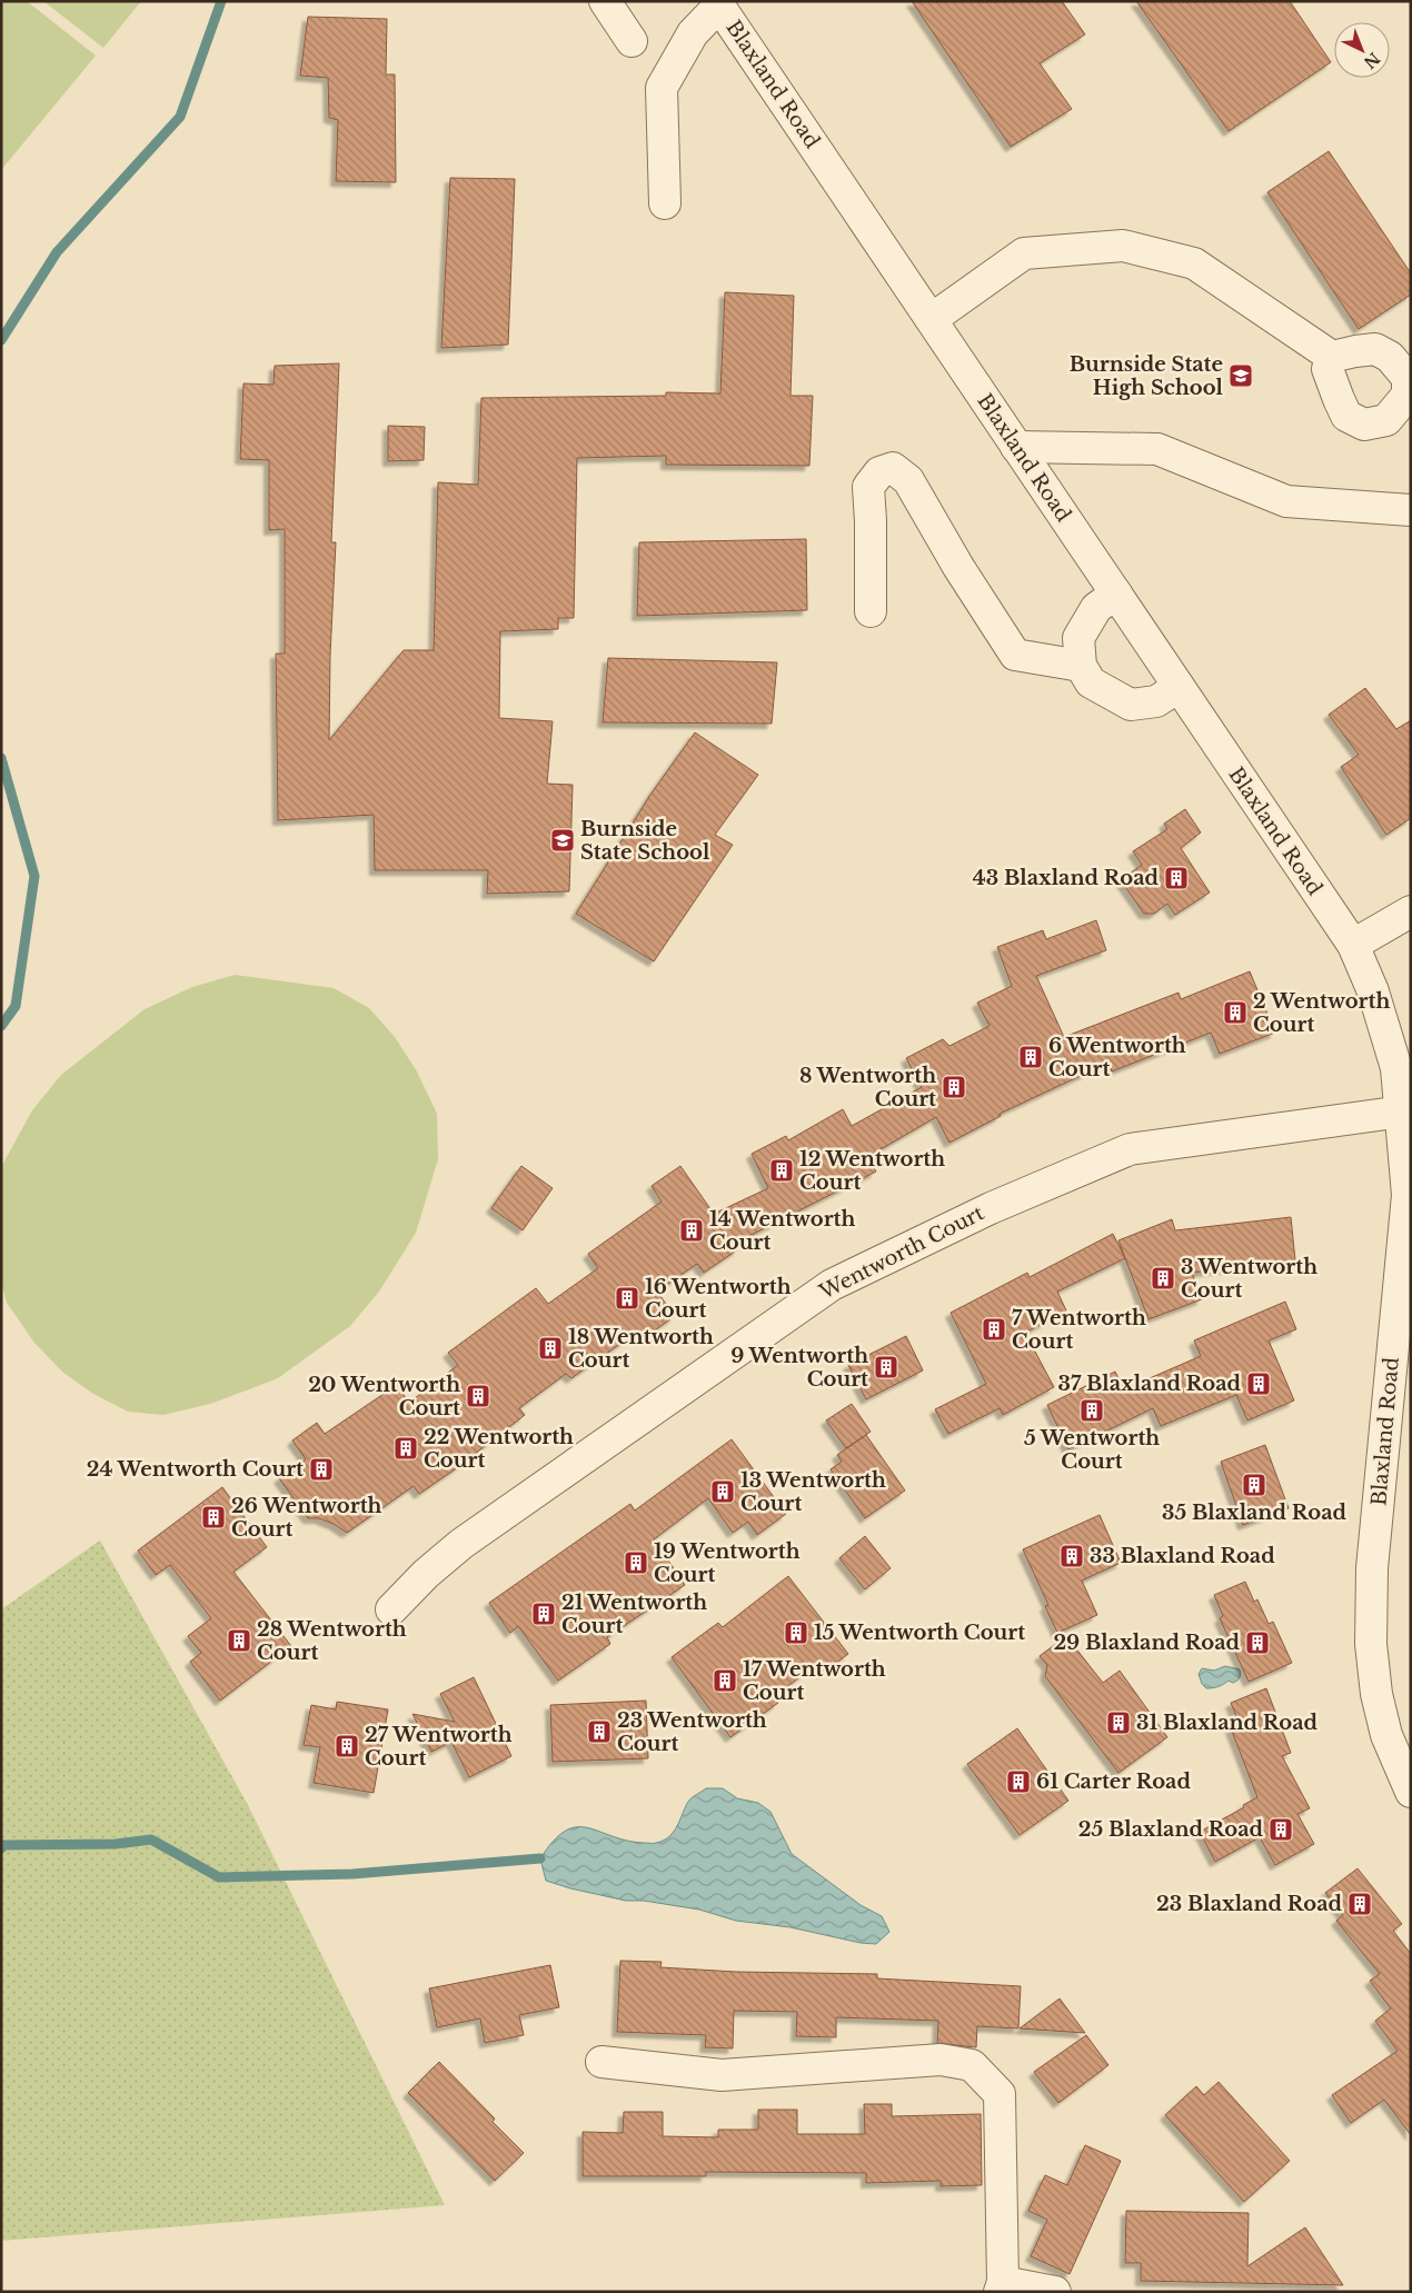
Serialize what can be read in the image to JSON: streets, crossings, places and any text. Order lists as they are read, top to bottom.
{
  "streets": {
    "street": ["Blaxland Road", "Wentworth Court"]
  },
  "crossings": [
    ["Blaxland Road", "Wentworth Court"]
  ],
  "places": {
    "school or university": ["Burnside State High School", "Burnside State School"],
    "building": [
      "43 Blaxland Road",
      "2 Wentworth Court",
      "6 Wentworth Court",
      "8 Wentworth Court",
      "12 Wentworth Court",
      "14 Wentworth Court",
      "3 Wentworth Court",
      "16 Wentworth Court",
      "7 Wentworth Court",
      "18 Wentworth Court",
      "9 Wentworth Court",
      "37 Blaxland Road",
      "20 Wentworth Court",
      "5 Wentworth Court",
      "22 Wentworth Court",
      "24 Wentworth Court",
      "35 Blaxland Road",
      "13 Wentworth Court",
      "26 Wentworth Court",
      "33 Blaxland Road",
      "19 Wentworth Court",
      "21 Wentworth Court",
      "15 Wentworth Court",
      "28 Wentworth Court",
      "29 Blaxland Road",
      "17 Wentworth Court",
      "31 Blaxland Road",
      "23 Wentworth Court",
      "27 Wentworth Court",
      "61 Carter Road",
      "25 Blaxland Road",
      "23 Blaxland Road"
    ]
  },
  "north": "bottom right"
}
